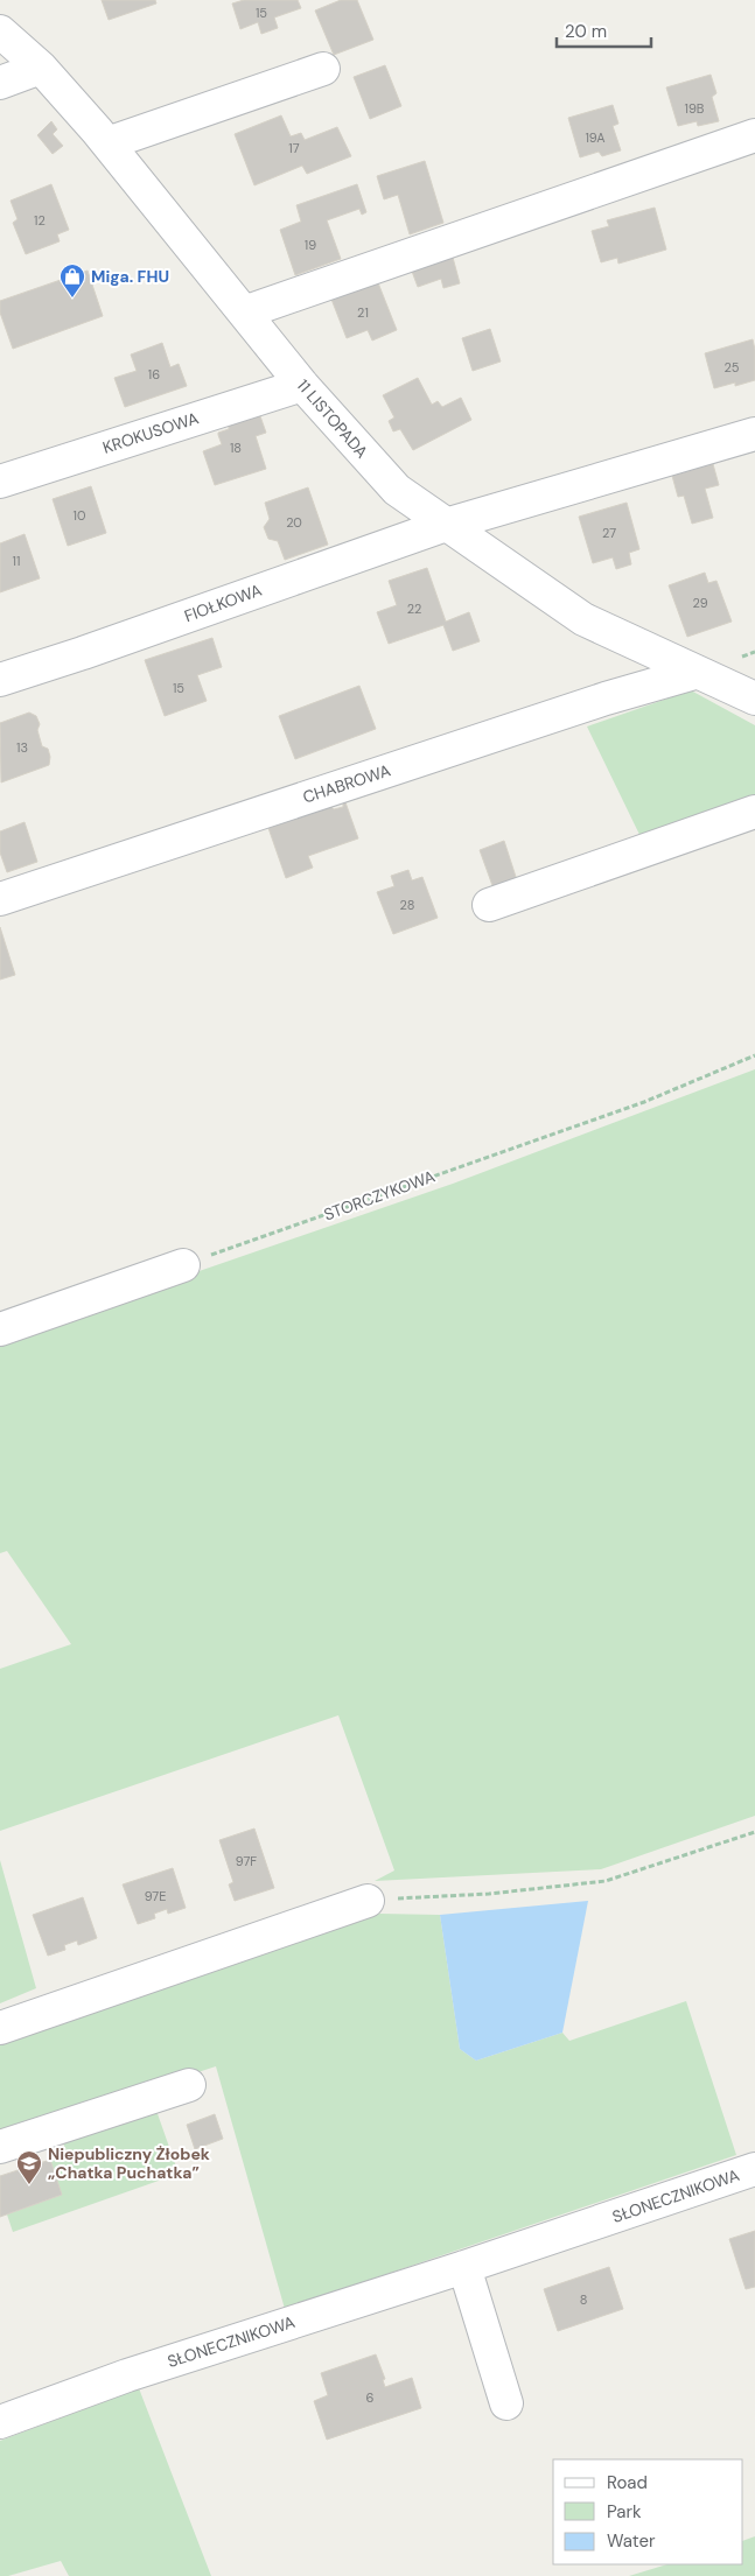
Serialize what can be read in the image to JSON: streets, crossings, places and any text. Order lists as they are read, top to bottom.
{
  "streets": {
    "street": [
      "11 LISTOPADA",
      "KROKUSOWA",
      "FIOŁKOWA",
      "CHABROWA",
      "SŁONECZNIKOWA"
    ],
    "path": ["STORCZYKOWA"]
  },
  "crossings": [
    ["11 LISTOPADA", "KROKUSOWA"],
    ["11 LISTOPADA", "FIOŁKOWA"],
    ["11 LISTOPADA", "CHABROWA"]
  ],
  "places": {
    "shop": ["Miga. FHU"],
    "school or university": ["Niepubliczny Żłobek „Chatka Puchatka”"]
  },
  "house_numbers": [
    "15",
    "19B",
    "19A",
    "17",
    "12",
    "19",
    "21",
    "25",
    "16",
    "18",
    "10",
    "20",
    "27",
    "11",
    "29",
    "22",
    "15",
    "13",
    "28",
    "97F",
    "97E",
    "8",
    "6"
  ],
  "legend": ["Road", "Park", "Water"],
  "scale_bar": "20 m"
}
